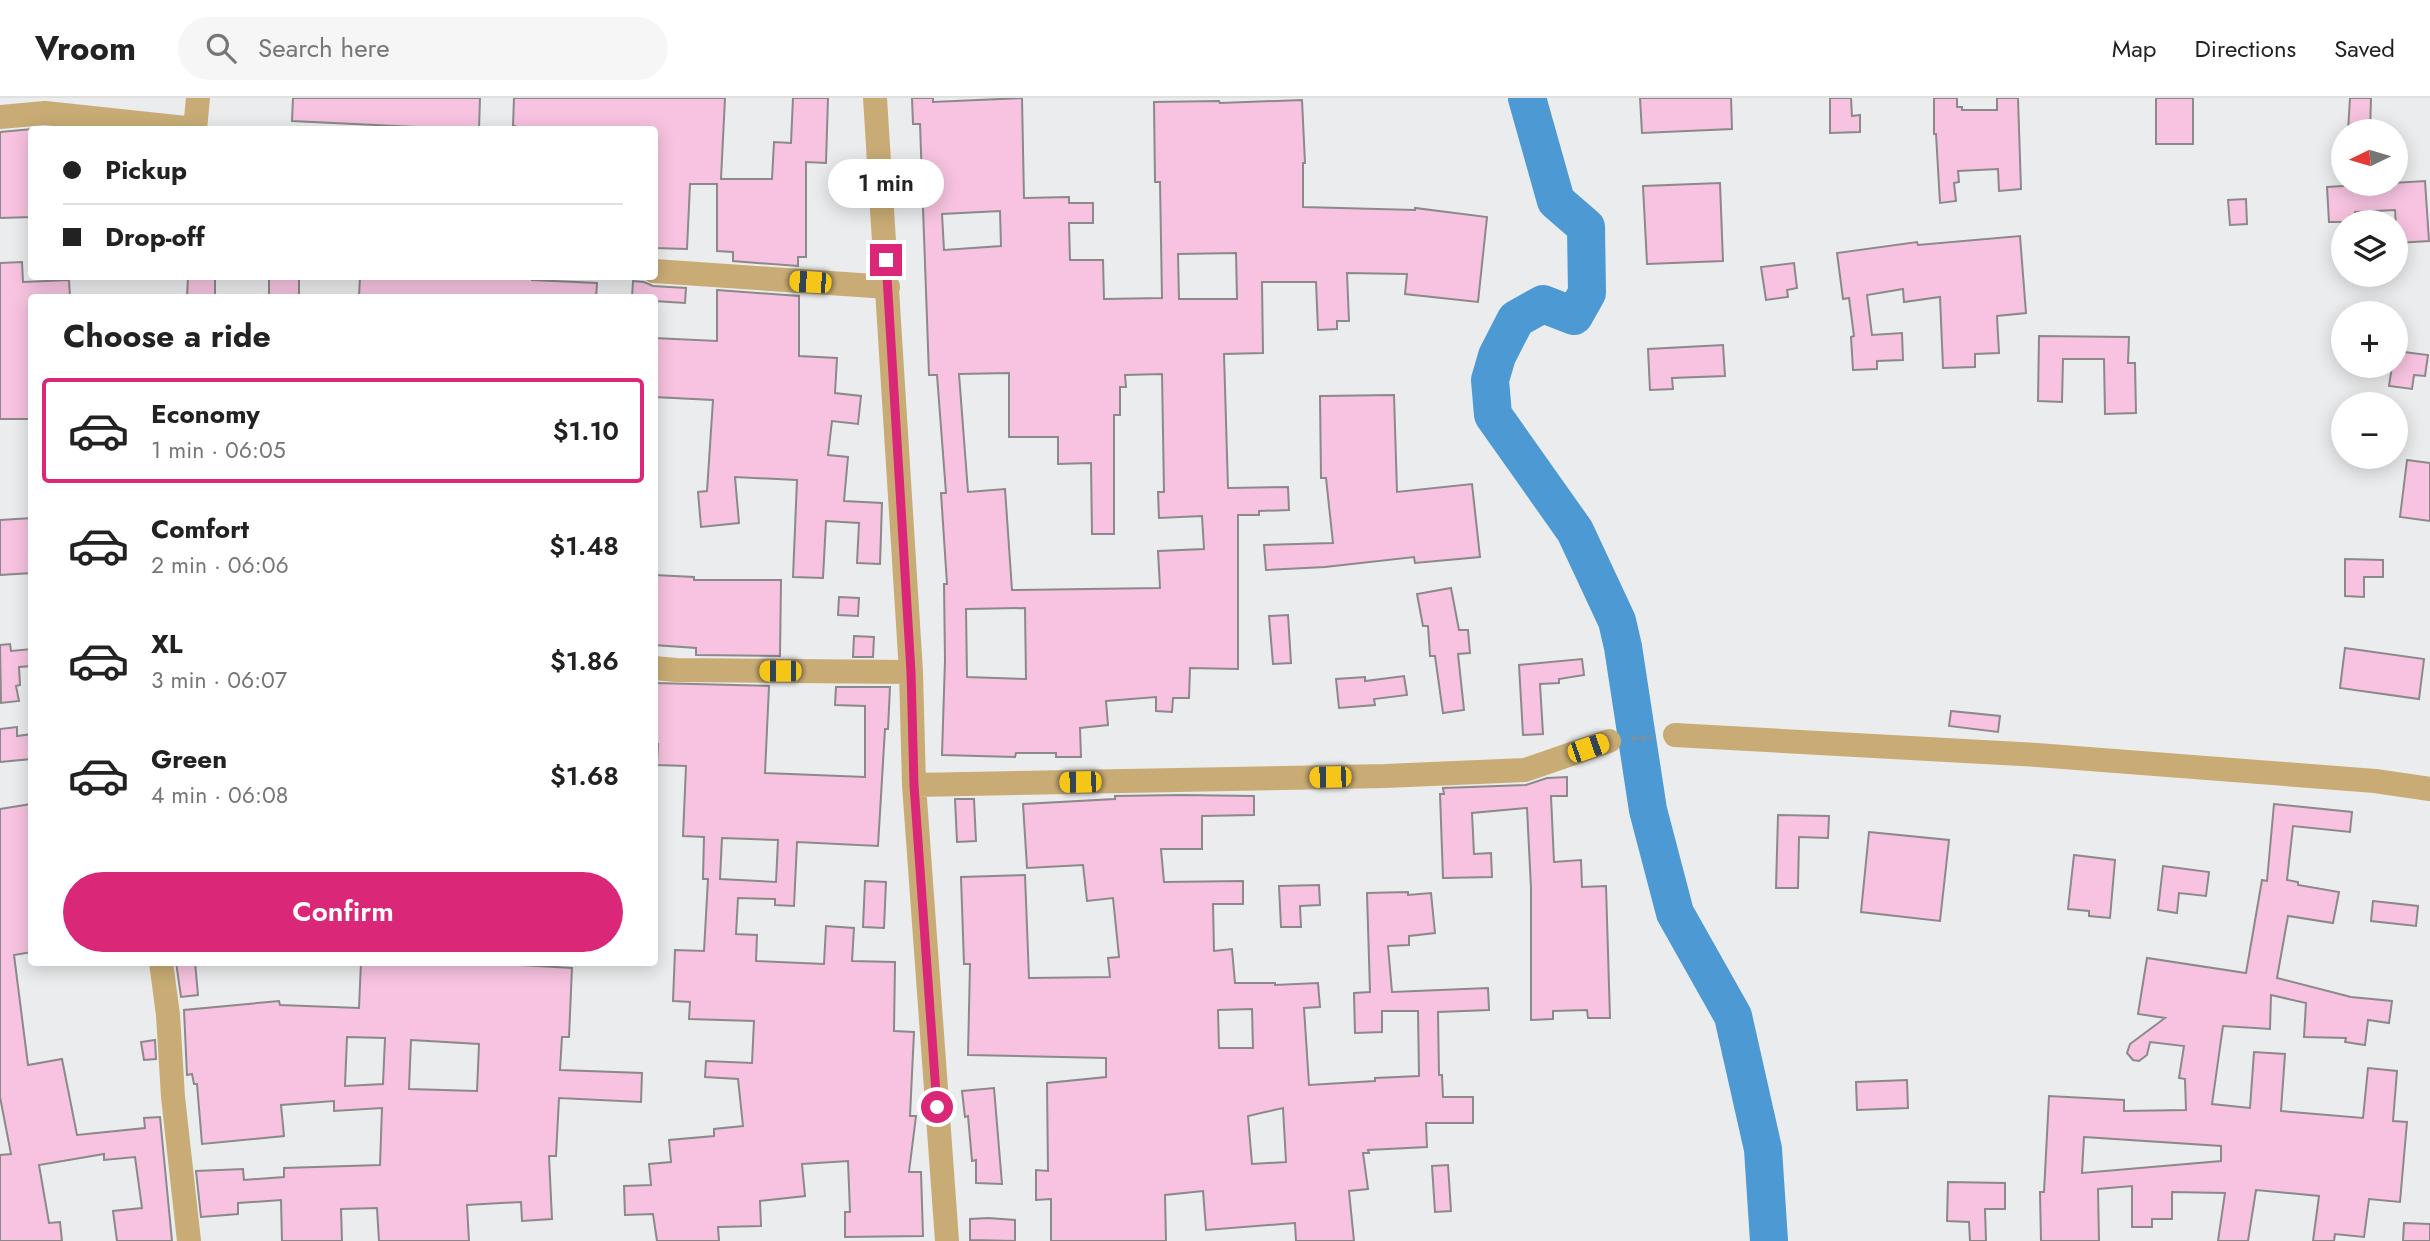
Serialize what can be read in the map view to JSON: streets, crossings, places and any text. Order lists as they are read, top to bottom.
{
  "north": "left",
  "page": {
    "header": "Vroom",
    "search": "Search here",
    "nav": ["Map", "Directions", "Saved"],
    "map_buttons": ["+", "−"],
    "banner": ["Pickup", "Drop-off"],
    "bubble": "1 min",
    "heading": "Choose a ride",
    "list": [
      {
        "name": "Economy",
        "note": "1 min · 06:05",
        "value": "$1.10"
      },
      {
        "name": "Comfort",
        "note": "2 min · 06:06",
        "value": "$1.48"
      },
      {
        "name": "XL",
        "note": "3 min · 06:07",
        "value": "$1.86"
      },
      {
        "name": "Green",
        "note": "4 min · 06:08",
        "value": "$1.68"
      }
    ],
    "buttons": "Confirm"
  }
}
